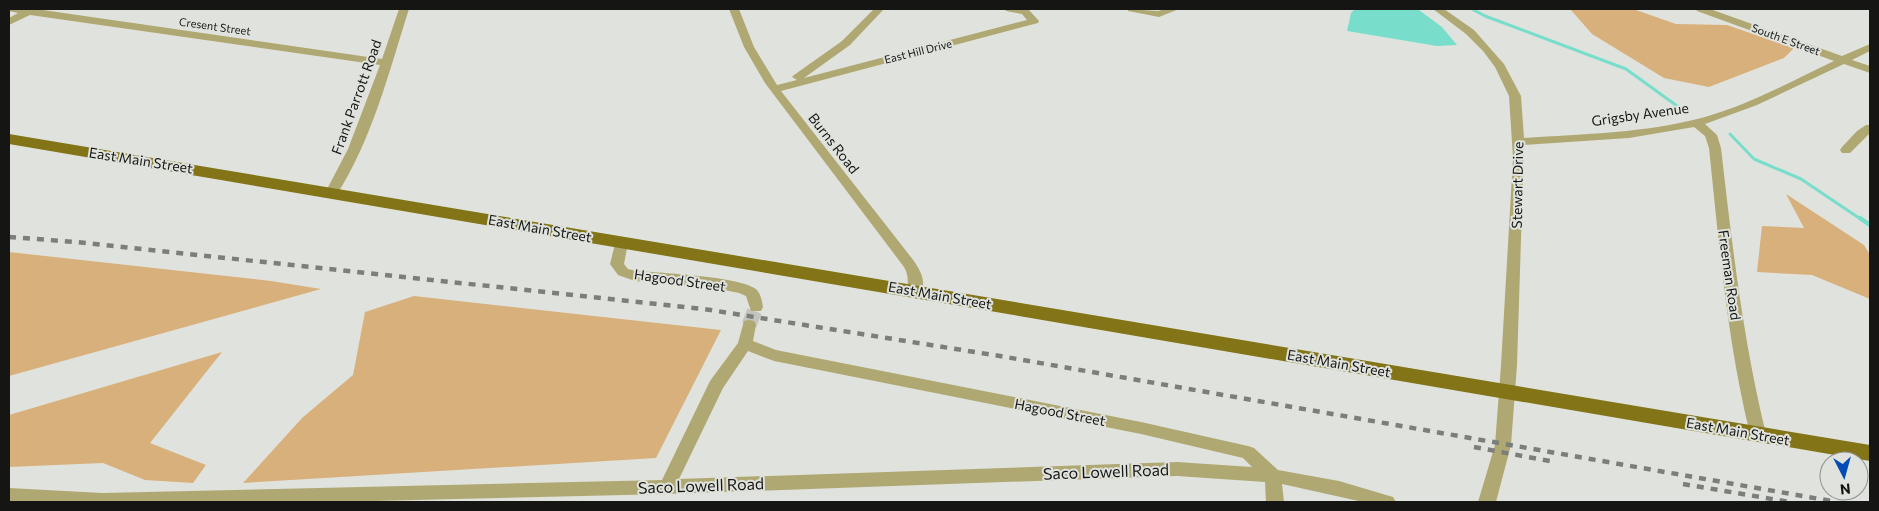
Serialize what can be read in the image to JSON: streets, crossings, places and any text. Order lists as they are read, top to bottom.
{
  "streets": {
    "main road": ["East Main Street"],
    "street": [
      "Cresent Street",
      "South E Street",
      "East Hill Drive",
      "Frank Parrott Road",
      "Grigsby Avenue",
      "Burns Road",
      "Stewart Drive",
      "Freeman Road",
      "Hagood Street",
      "Saco Lowell Road"
    ]
  },
  "crossings": [
    ["Cresent Street", "Frank Parrott Road"],
    ["South E Street", "Grigsby Avenue"],
    ["East Hill Drive", "Burns Road"],
    ["Frank Parrott Road", "East Main Street"],
    ["Grigsby Avenue", "Stewart Drive"],
    ["Grigsby Avenue", "Freeman Road"],
    ["Burns Road", "East Main Street"],
    ["East Main Street", "Stewart Drive"],
    ["East Main Street", "Freeman Road"],
    ["East Main Street", "Hagood Street"],
    ["Hagood Street", "Saco Lowell Road"]
  ],
  "north": "bottom"
}
